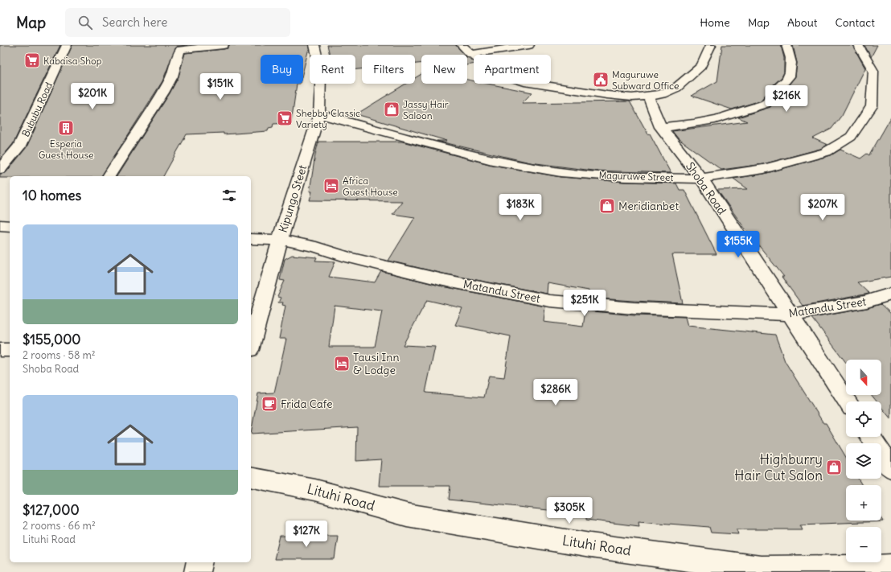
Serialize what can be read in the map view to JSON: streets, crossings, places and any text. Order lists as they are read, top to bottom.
{
  "streets": {
    "street": [
      "Bububu Road",
      "Maguruwe Street",
      "Shoba Road",
      "Kipungo Steet",
      "Matandu Street",
      "Lituhi Road"
    ]
  },
  "crossings": [
    ["Maguruwe Street", "Shoba Road"],
    ["Maguruwe Street", "Kipungo Steet"],
    ["Shoba Road", "Matandu Street"],
    ["Kipungo Steet", "Matandu Street"]
  ],
  "places": {
    "supermarket": ["Kabaisa Shop", "Shebby Classic Variety"],
    "public building": ["Maguruwe Subward Office"],
    "shop": ["Jassy Hair Saloon", "Meridianbet", "Highburry Hair Cut Salon"],
    "building": ["Esperia Guest House"],
    "hotel": ["Africa Guest House", "Tausi Inn & Lodge"],
    "cafe": ["Frida Cafe"]
  },
  "north": "bottom",
  "page": {
    "header": "Map",
    "search": "Search here",
    "nav": [
      "Home",
      "Map",
      "About",
      "Contact"
    ],
    "chip": [
      "Buy",
      "Rent",
      "Filters",
      "New",
      "Apartment"
    ],
    "price": [
      "$151K",
      "$201K",
      "$216K",
      "$183K",
      "$207K",
      "$155K",
      "$251K",
      "$286K",
      "$305K",
      "$127K"
    ],
    "heading": "10 homes",
    "list": [
      {
        "name": "$155,000",
        "note": "2 rooms · 58 m² · Shoba Road"
      },
      {
        "name": "$127,000",
        "note": "2 rooms · 66 m² · Lituhi Road"
      }
    ],
    "map_buttons": ["+", "−"]
  }
}
